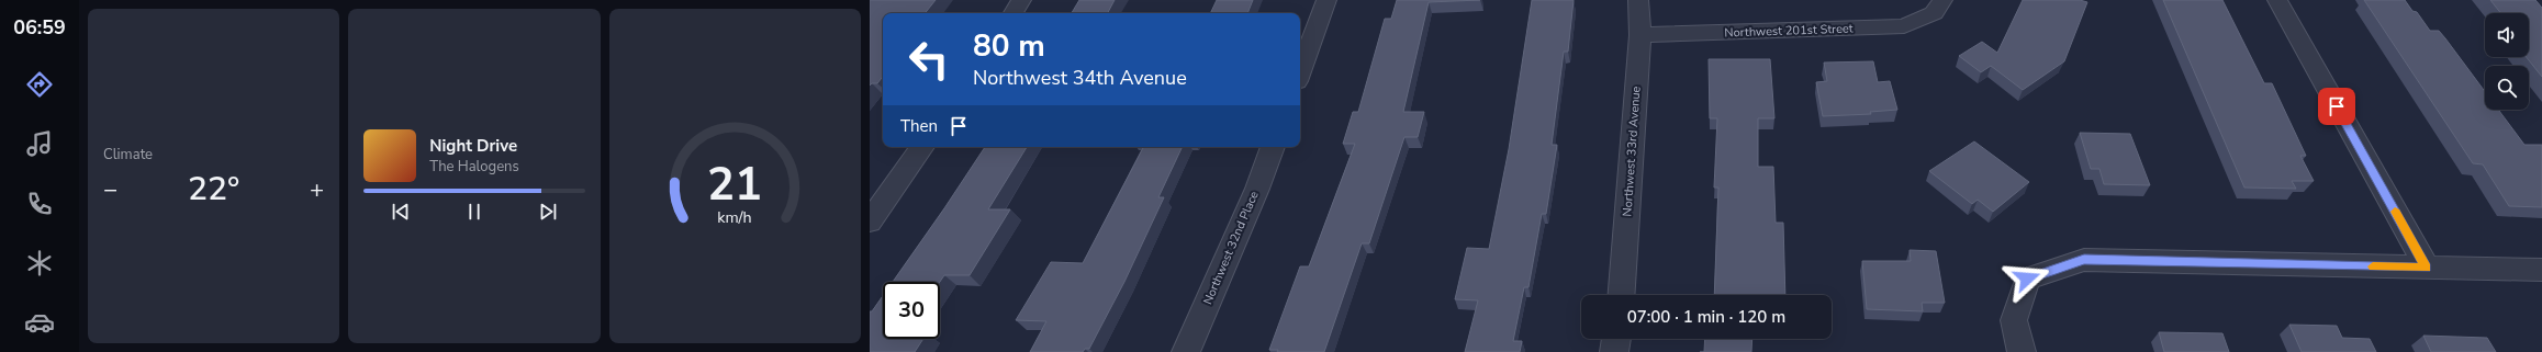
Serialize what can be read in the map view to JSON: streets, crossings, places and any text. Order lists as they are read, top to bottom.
{
  "streets": {
    "street": ["Northwest 201st Street", "Northwest 33rd Avenue", "Northwest 32nd Place"]
  },
  "crossings": [
    ["Northwest 201st Street", "Northwest 33rd Avenue"]
  ],
  "page": {
    "tabs": "06:59",
    "tile": "Climate",
    "turn": ["80 m", "Northwest 34th Avenue"],
    "then": "Then",
    "song": ["Night Drive", "The Halogens"],
    "heat": ["−", "22°", "+"],
    "limit": "30",
    "trip": "07:00 · 1 min · 120 m",
    "gauge": ["21", "km/h"]
  }
}
